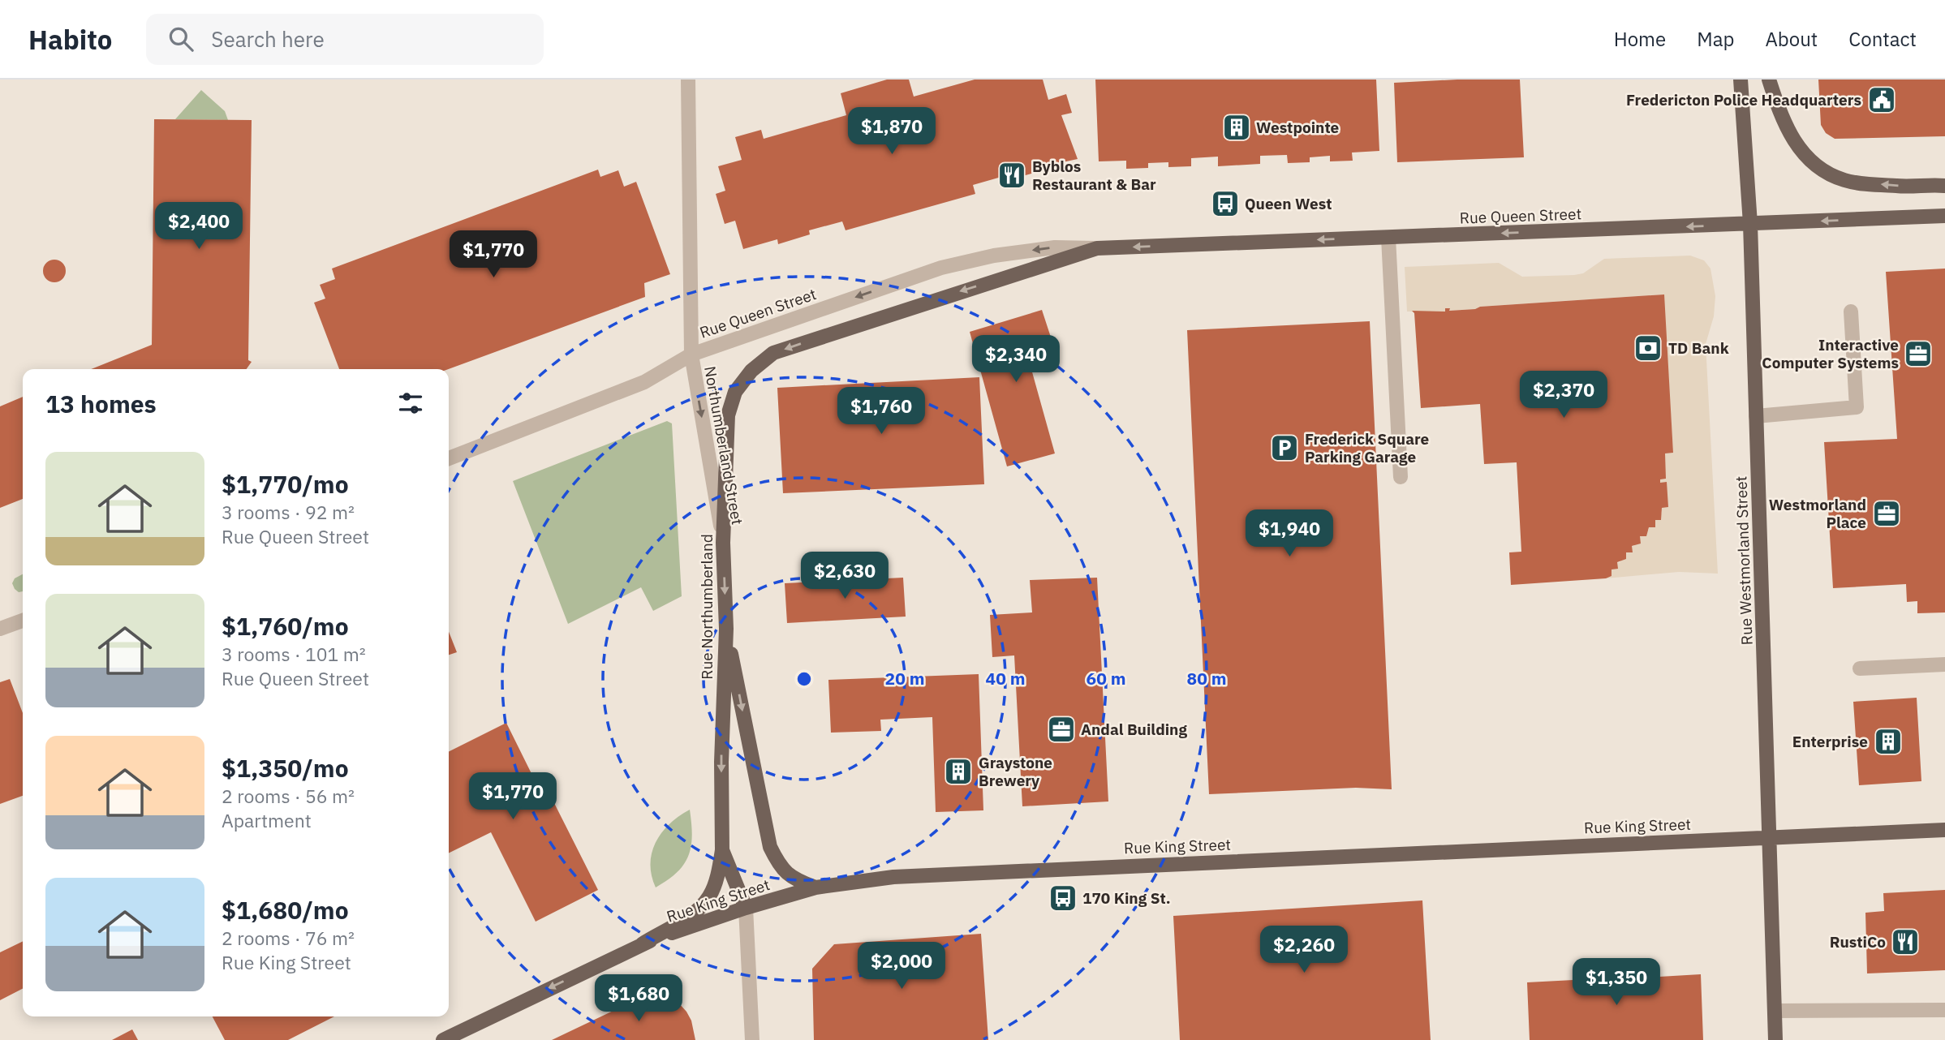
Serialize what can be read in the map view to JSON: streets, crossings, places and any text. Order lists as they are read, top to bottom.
{
  "streets": {
    "main road": [
      "Rue Queen Street",
      "Rue Westmorland Street",
      "Rue Northumberland",
      "Rue King Street"
    ],
    "street": ["Northumberland Street"]
  },
  "crossings": [
    ["Rue Queen Street", "Northumberland Street"],
    ["Rue Queen Street", "Rue Westmorland Street"],
    ["Rue Queen Street", "Rue Northumberland"],
    ["Northumberland Street", "Rue Northumberland"],
    ["Rue Westmorland Street", "Rue King Street"]
  ],
  "one_way": ["Rue Queen Street", "Northumberland Street"],
  "places": {
    "public building": ["Fredericton Police Headquarters"],
    "building": ["Westpointe", "Enterprise", "Graystone Brewery"],
    "restaurant": ["Byblos Restaurant & Bar", "RustiCo"],
    "bus stop": ["Queen West", "170 King St."],
    "bank": ["TD Bank"],
    "office": ["Interactive Computer Systems", "Westmorland Place", "Andal Building"],
    "parking": ["Frederick Square Parking Garage"]
  },
  "page": {
    "header": "Habito",
    "search": "Search here",
    "nav": [
      "Home",
      "Map",
      "About",
      "Contact"
    ],
    "price": [
      "$1,870",
      "$2,400",
      "$1,770",
      "$2,340",
      "$2,370",
      "$1,760",
      "$1,940",
      "$2,630",
      "$1,770",
      "$2,260",
      "$2,000",
      "$1,350",
      "$1,680"
    ],
    "heading": "13 homes",
    "list": [
      {
        "name": "$1,770/mo",
        "note": "3 rooms · 92 m² · Rue Queen Street"
      },
      {
        "name": "$1,760/mo",
        "note": "3 rooms · 101 m² · Rue Queen Street"
      },
      {
        "name": "$1,350/mo",
        "note": "2 rooms · 56 m² · Apartment"
      },
      {
        "name": "$1,680/mo",
        "note": "2 rooms · 76 m² · Rue King Street"
      }
    ]
  },
  "rings": [
    "20 m",
    "40 m",
    "60 m",
    "80 m"
  ]
}
